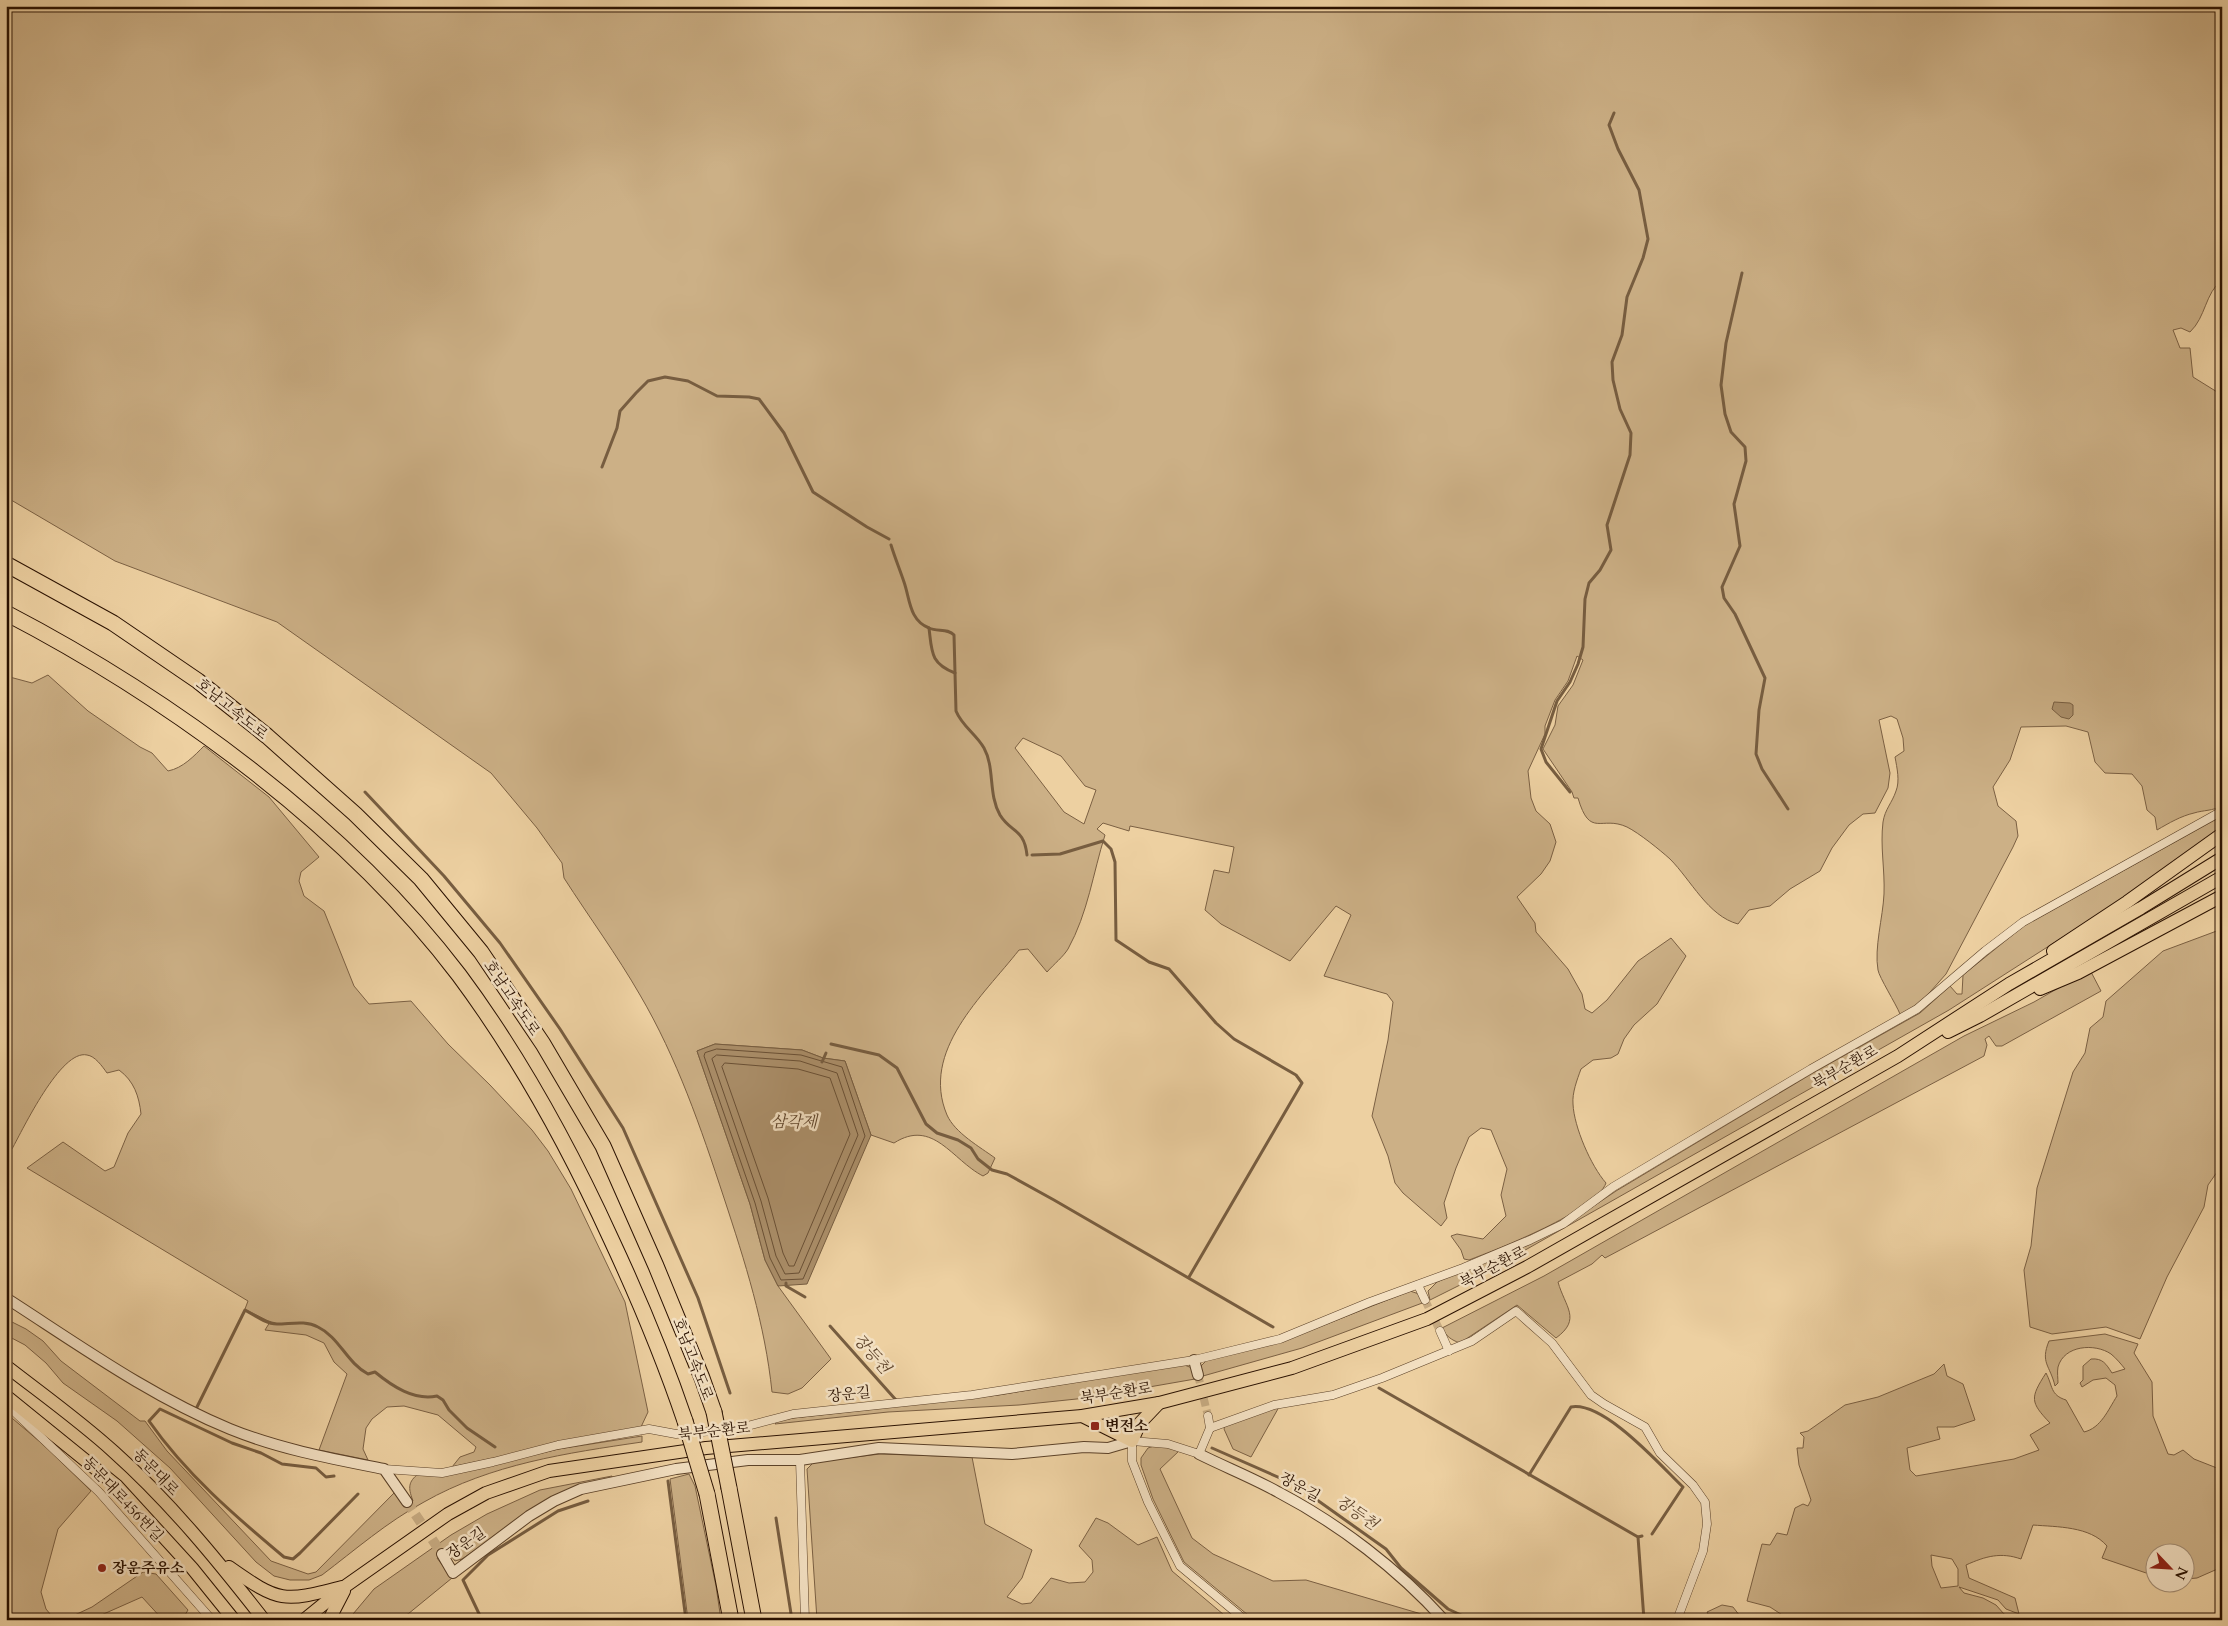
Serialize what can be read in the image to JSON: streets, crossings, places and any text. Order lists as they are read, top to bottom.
{
  "streets": {
    "highway": ["호남고속도로"],
    "main road": ["북부순환로", "동문대로"],
    "street": ["장운길", "동문대로456번길"]
  },
  "water": ["삼각제", "장등천"],
  "places": {
    "transit": ["변전소"],
    "other": ["장운주유소"]
  },
  "north": "bottom right"
}
